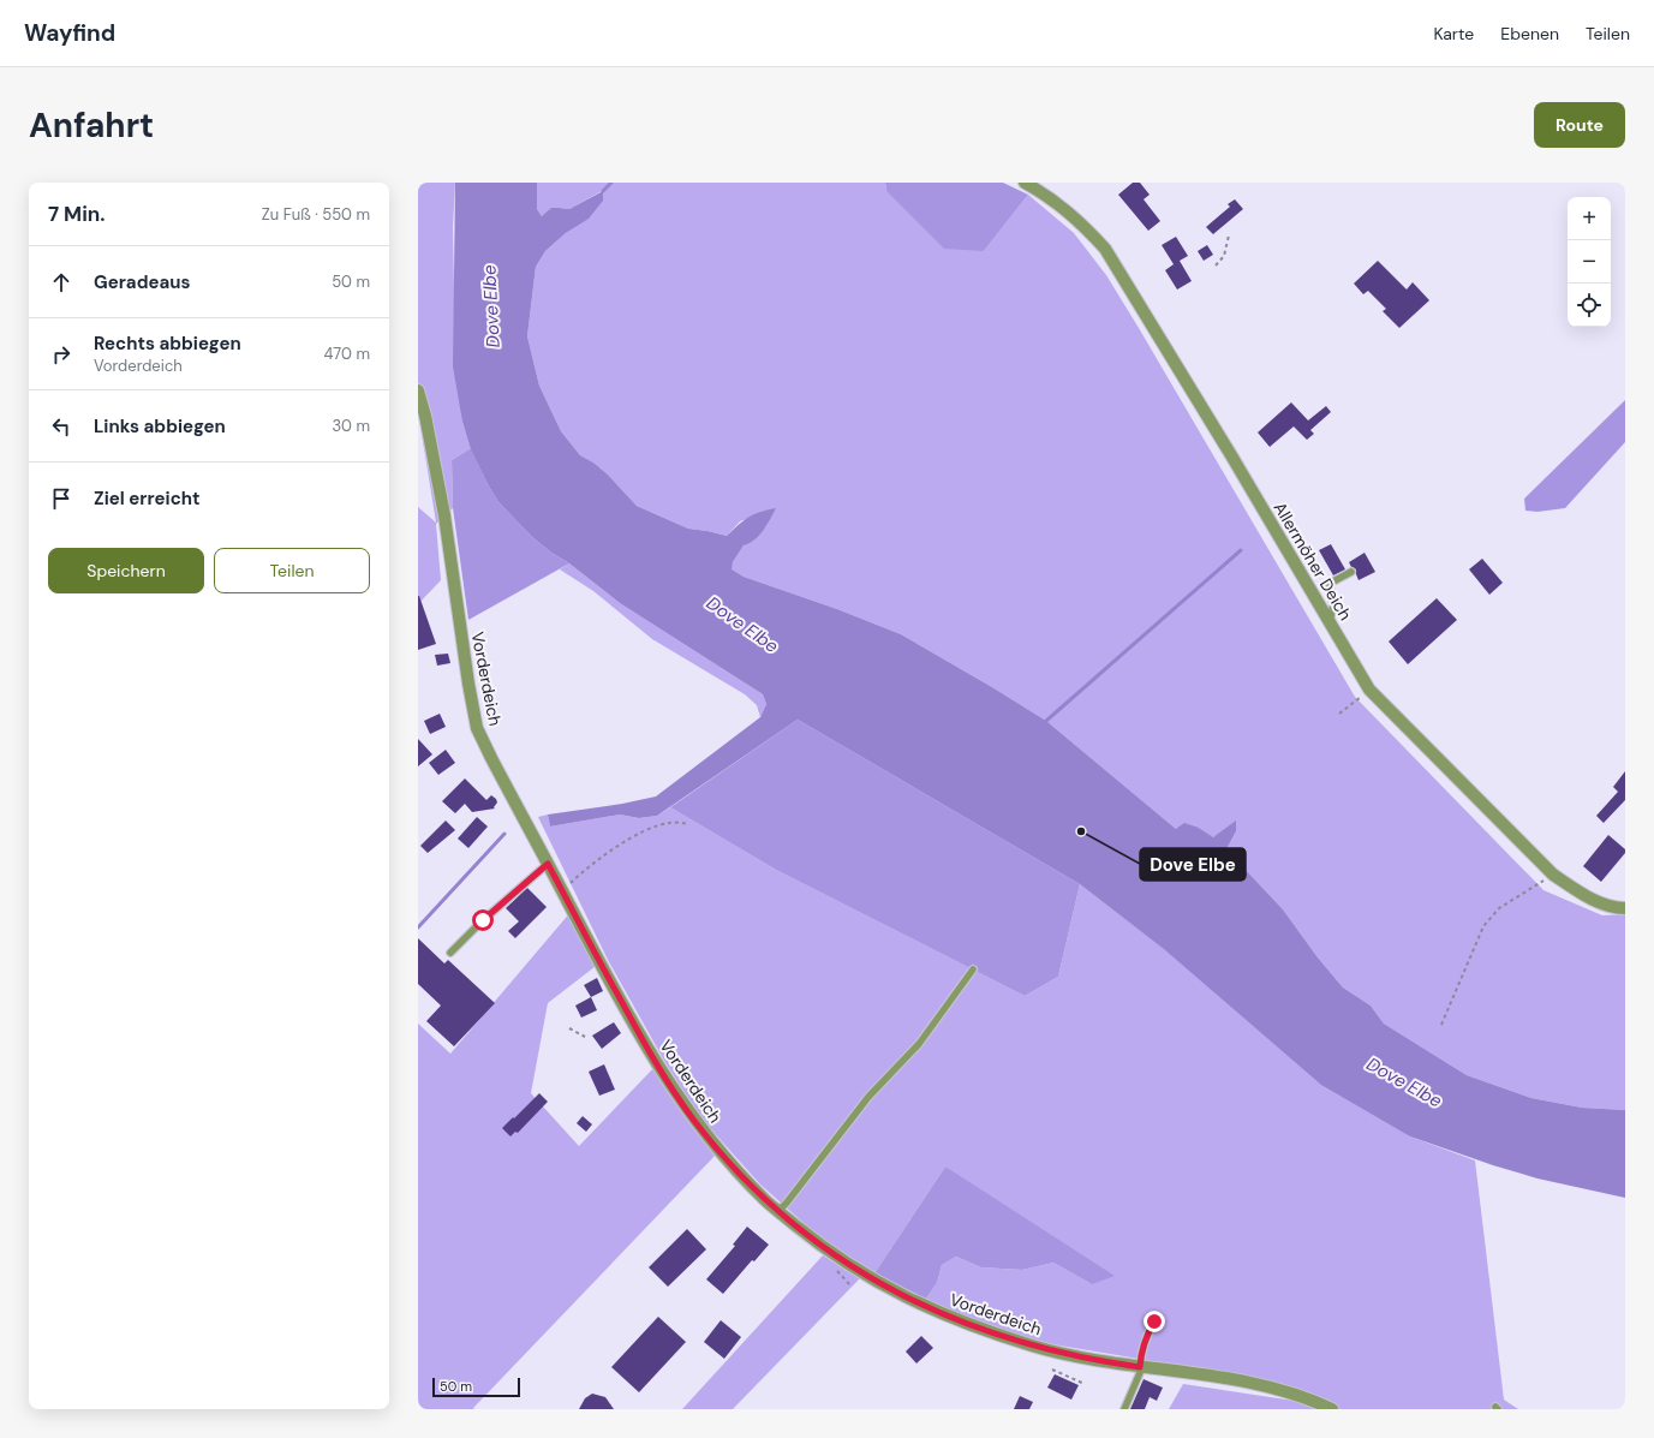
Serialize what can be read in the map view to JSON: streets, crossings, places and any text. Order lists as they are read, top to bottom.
{
  "streets": {
    "street": ["Allermöher Deich", "Vorderdeich"]
  },
  "water": ["Dove Elbe"],
  "places": ["Dove Elbe"],
  "scale_bar": "50 m",
  "page": {
    "header": "Wayfind",
    "nav": ["Karte", "Ebenen", "Teilen"],
    "buttons": [
      "Route",
      ["Speichern", "Teilen"]
    ],
    "title": "Anfahrt",
    "heading": ["7 Min.", "Zu Fuß · 550 m"],
    "map_buttons": ["+", "−"],
    "list": [
      ["Geradeaus", "50 m"],
      ["Rechts abbiegen", "Vorderdeich", "470 m"],
      ["Links abbiegen", "30 m"],
      "Ziel erreicht"
    ],
    "scale": "50 m"
  }
}
